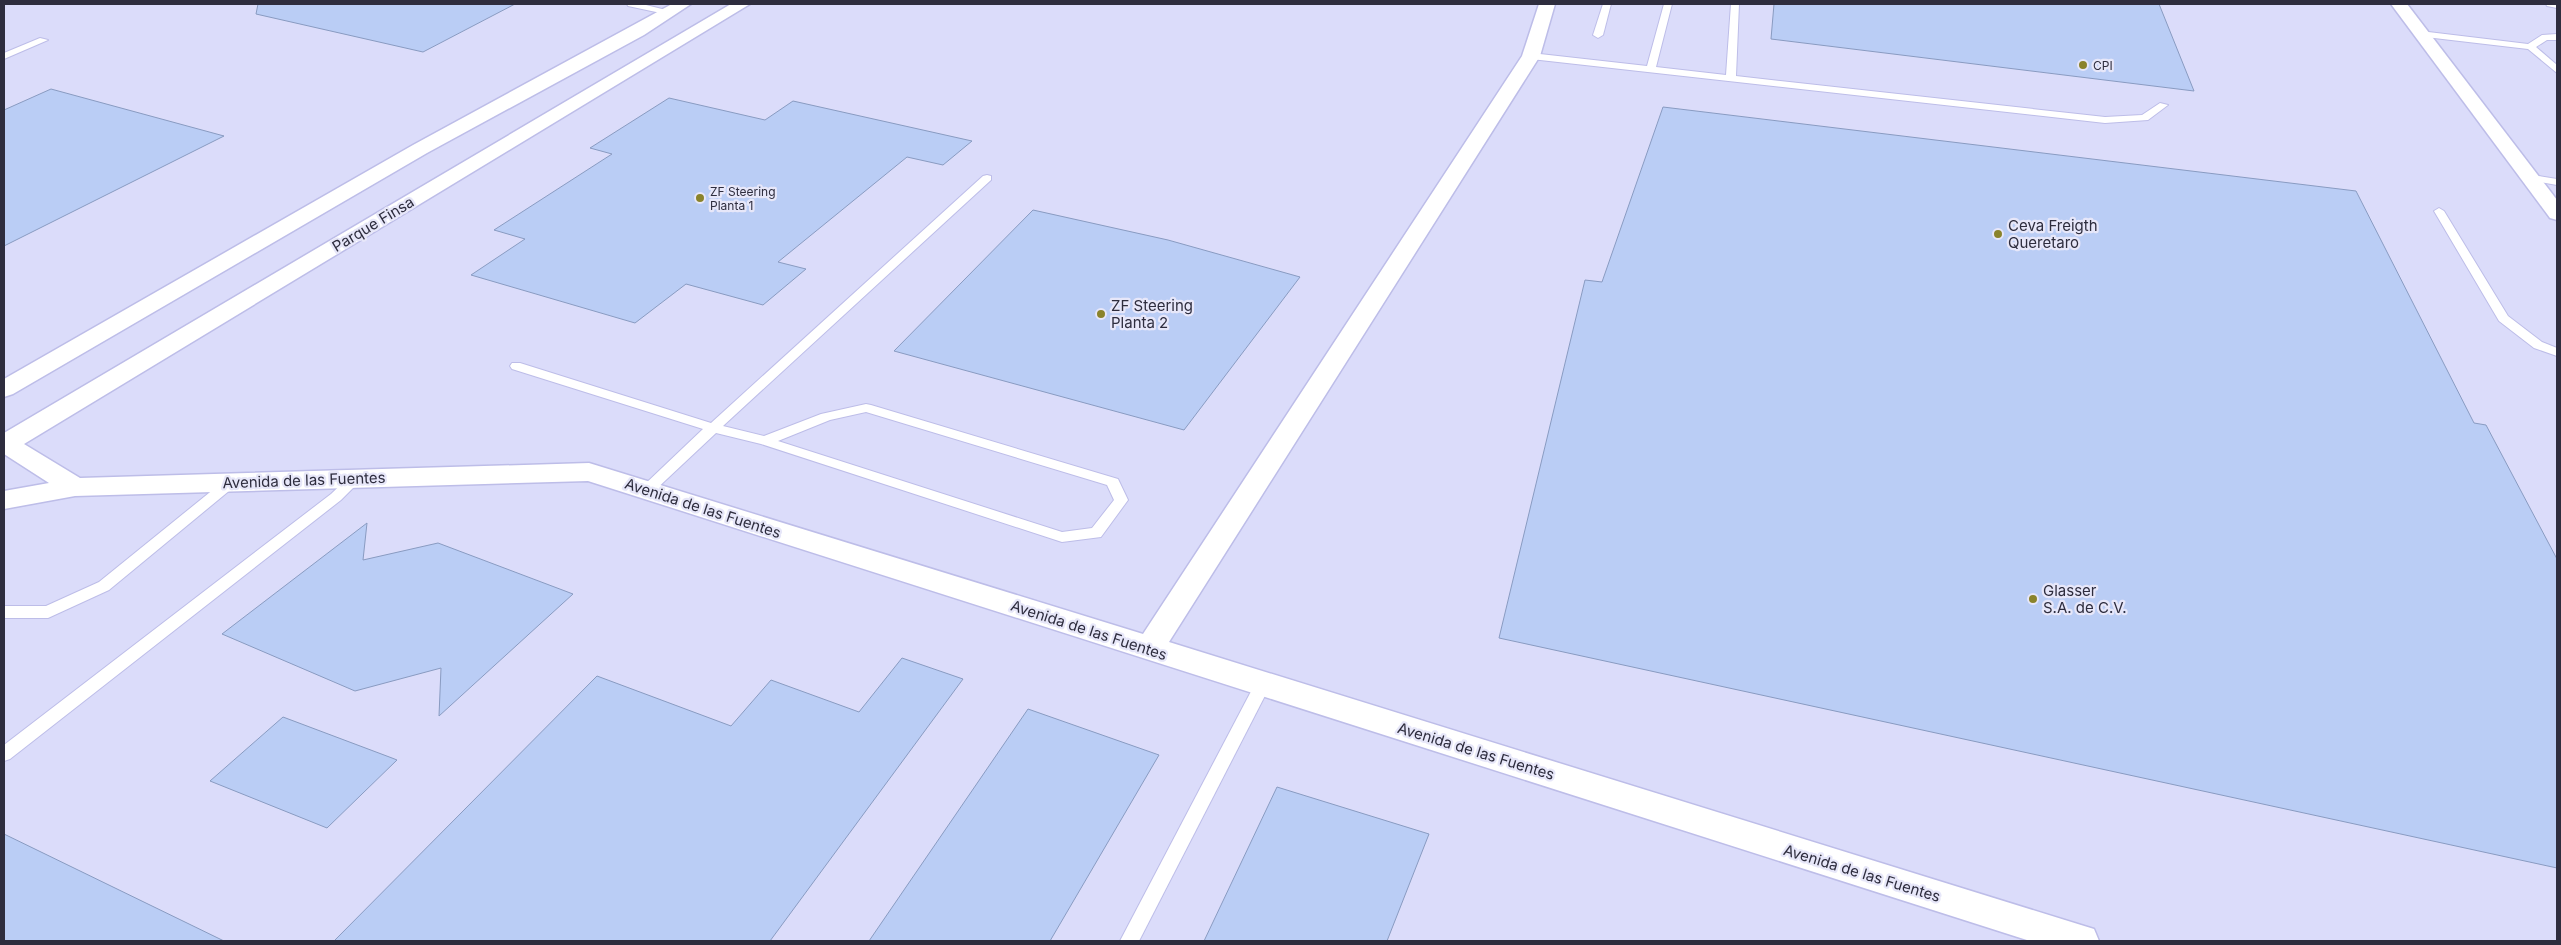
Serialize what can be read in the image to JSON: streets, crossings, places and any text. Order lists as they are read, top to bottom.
{
  "streets": {
    "street": ["Parque Finsa", "Avenida de las Fuentes"]
  },
  "places": [
    "CPI",
    "ZF Steering Planta 1",
    "Ceva Freigth Queretaro",
    "ZF Steering Planta 2",
    "Glasser S.A. de C.V."
  ]
}
